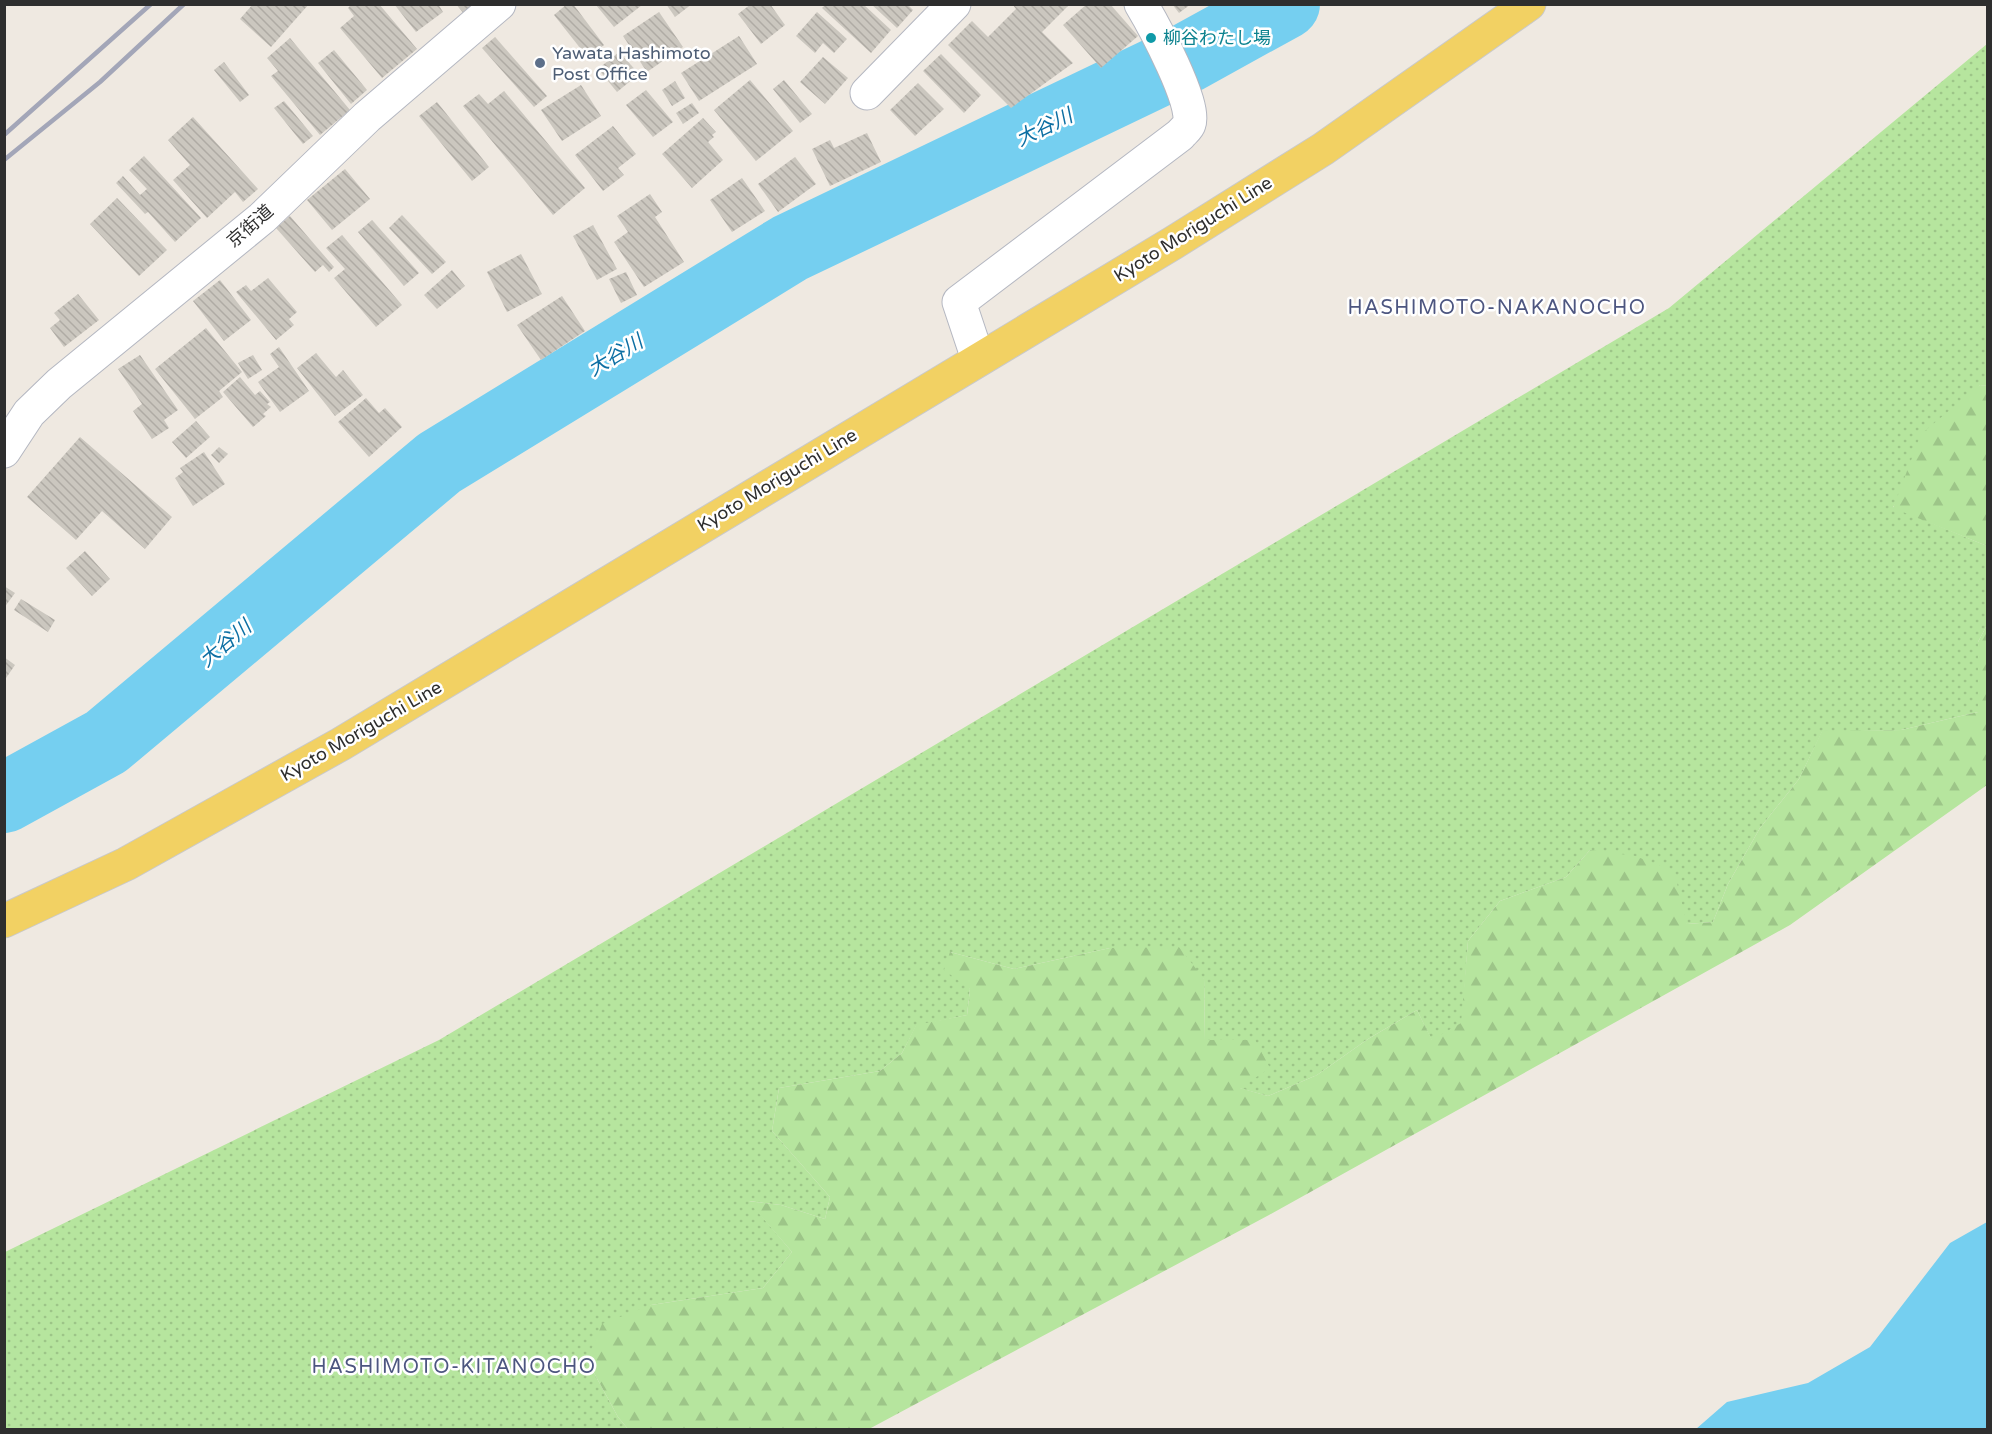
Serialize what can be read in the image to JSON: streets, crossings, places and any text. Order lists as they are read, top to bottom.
{
  "streets": {
    "main road": ["Kyoto Moriguchi Line"],
    "street": ["京街道"]
  },
  "districts": ["HASHIMOTO-NAKANOCHO", "HASHIMOTO-KITANOCHO"],
  "water": ["大谷川"],
  "places": ["柳谷わたし場", "Yawata Hashimoto Post Office"]
}
